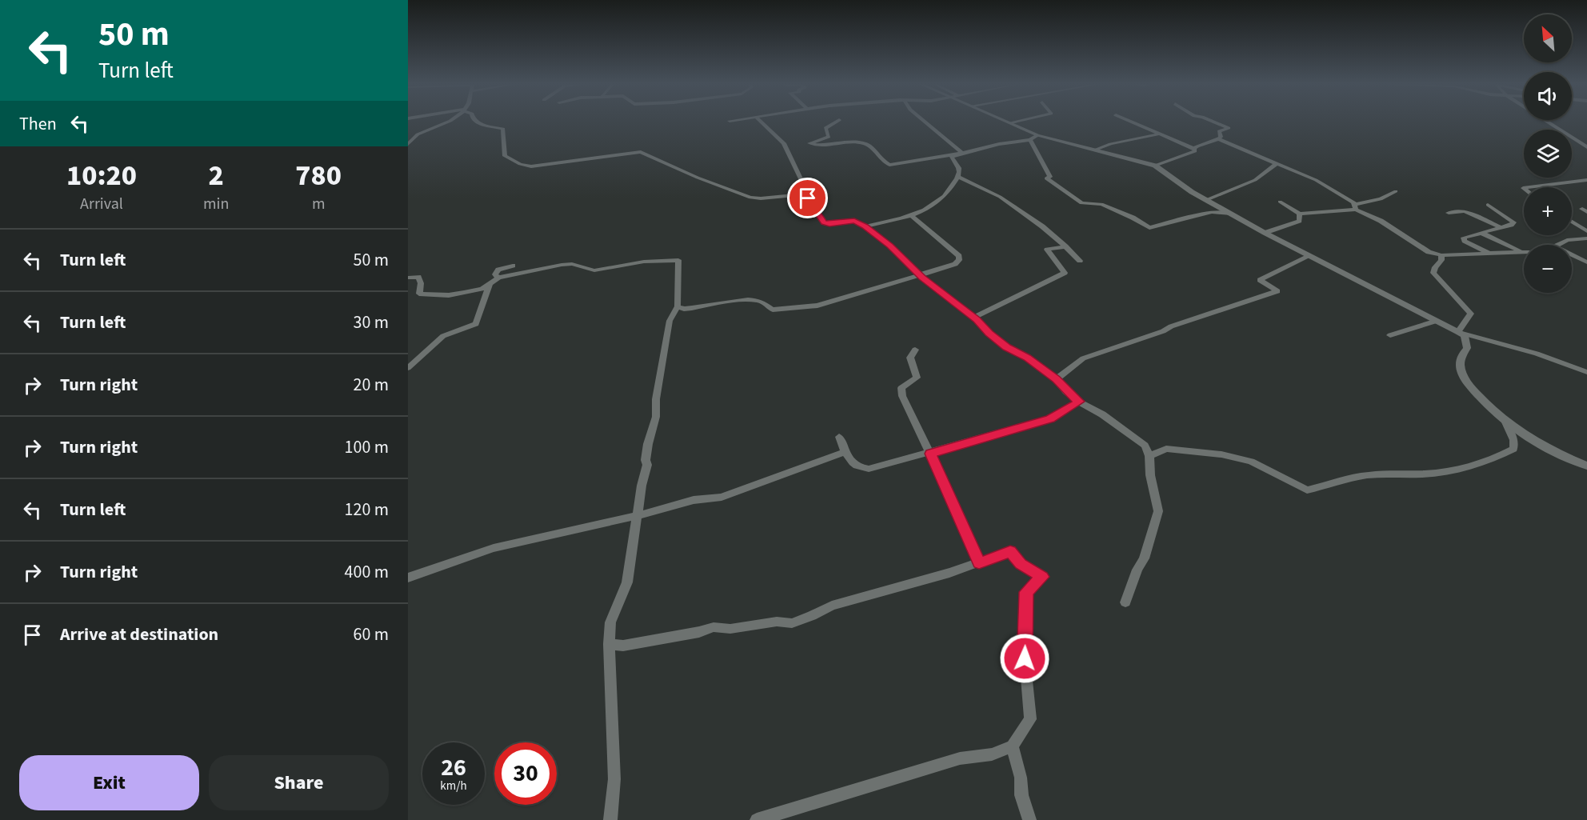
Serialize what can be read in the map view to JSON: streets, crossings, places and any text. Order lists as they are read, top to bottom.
{
  "north": "top left",
  "page": {
    "turn": ["50 m", "Turn left"],
    "map_buttons": ["+", "−"],
    "then": "Then",
    "eta": [
      "10:20",
      "Arrival",
      "2",
      "min",
      "780",
      "m"
    ],
    "list": [
      {
        "name": "Turn left",
        "value": "50 m"
      },
      {
        "name": "Turn left",
        "value": "30 m"
      },
      {
        "name": "Turn right",
        "value": "20 m"
      },
      {
        "name": "Turn right",
        "value": "100 m"
      },
      {
        "name": "Turn left",
        "value": "120 m"
      },
      {
        "name": "Turn right",
        "value": "400 m"
      },
      {
        "name": "Arrive at destination",
        "value": "60 m"
      }
    ],
    "speed": "26 km/h",
    "limit": "30",
    "buttons": ["Exit", "Share"]
  }
}
